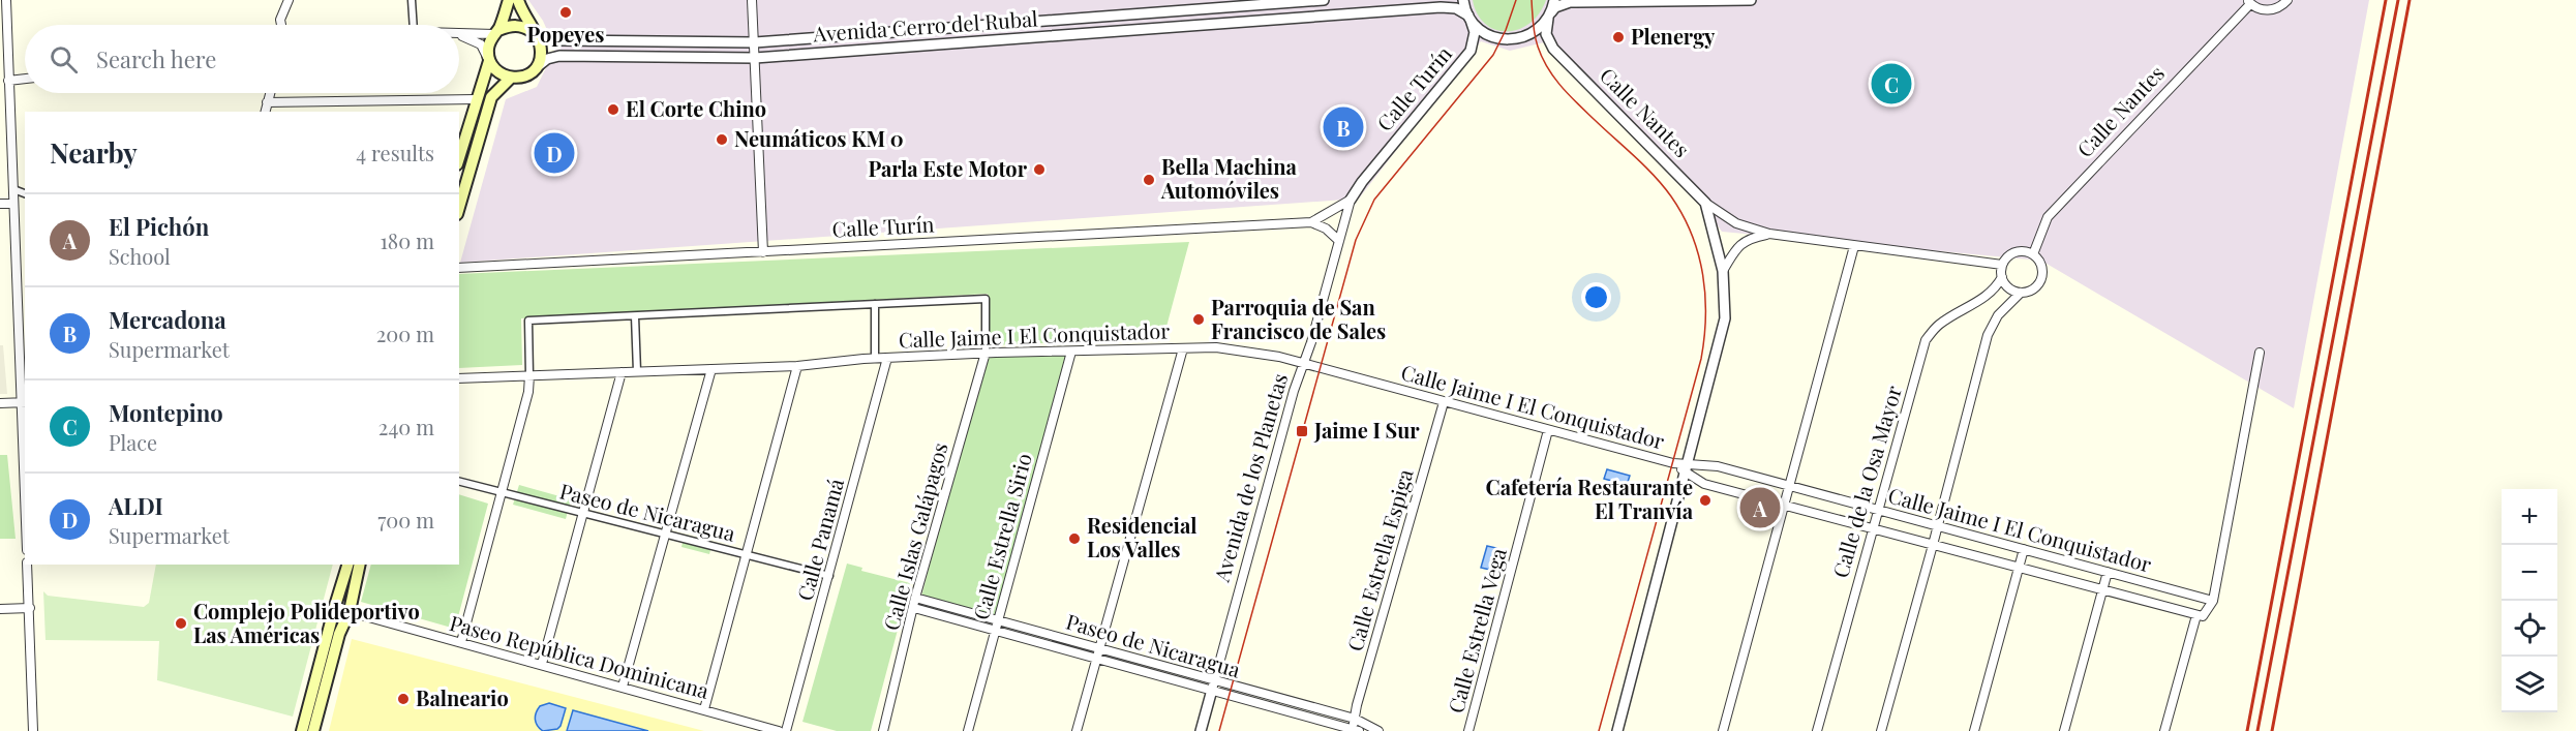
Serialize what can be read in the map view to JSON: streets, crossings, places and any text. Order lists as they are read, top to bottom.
{
  "streets": {
    "street": [
      "Avenida Cerro del Rubal",
      "Calle Turín",
      "Calle Nantes",
      "Calle Jaime I El Conquistador",
      "Avenida de los Planetas",
      "Calle de la Osa Mayor",
      "Paseo de Nicaragua",
      "Calle Islas Galápagos",
      "Calle Estrella Sirio",
      "Calle Panamá",
      "Calle Estrella Espiga",
      "Calle Estrella Vega",
      "Paseo República Dominicana"
    ]
  },
  "crossings": [
    ["Avenida Cerro del Rubal", "Calle Turín"],
    ["Avenida Cerro del Rubal", "Calle Nantes"],
    ["Calle Turín", "Avenida de los Planetas"],
    ["Calle Nantes", "Calle de la Osa Mayor"],
    ["Calle Jaime I El Conquistador", "Avenida de los Planetas"],
    ["Calle Jaime I El Conquistador", "Calle de la Osa Mayor"],
    ["Calle Jaime I El Conquistador", "Calle Islas Galápagos"],
    ["Calle Jaime I El Conquistador", "Calle Estrella Sirio"],
    ["Calle Jaime I El Conquistador", "Calle Panamá"],
    ["Calle Jaime I El Conquistador", "Calle Estrella Espiga"],
    ["Calle Jaime I El Conquistador", "Calle Estrella Vega"],
    ["Avenida de los Planetas", "Paseo de Nicaragua"],
    ["Paseo de Nicaragua", "Calle Islas Galápagos"],
    ["Paseo de Nicaragua", "Calle Estrella Sirio"],
    ["Paseo de Nicaragua", "Calle Panamá"],
    ["Paseo de Nicaragua", "Calle Estrella Espiga"]
  ],
  "places": {
    "other": [
      "Popeyes",
      "Plenergy",
      "El Corte Chino",
      "Neumáticos KM 0",
      "Parla Este Motor",
      "Bella Machina Automóviles",
      "Parroquia de San Francisco de Sales",
      "Cafetería Restaurante El Tranvía",
      "Residencial Los Valles",
      "Complejo Polideportivo Las Américas",
      "Balneario"
    ],
    "transit": ["Jaime I Sur"]
  },
  "page": {
    "search": "Search here",
    "pins": [
      "C",
      "B",
      "D",
      "A"
    ],
    "heading": ["Nearby", "4 results"],
    "list": [
      {
        "mark": "A",
        "name": "El Pichón",
        "note": "School",
        "value": "180 m"
      },
      {
        "mark": "B",
        "name": "Mercadona",
        "note": "Supermarket",
        "value": "200 m"
      },
      {
        "mark": "C",
        "name": "Montepino",
        "note": "Place",
        "value": "240 m"
      },
      {
        "mark": "D",
        "name": "ALDI",
        "note": "Supermarket",
        "value": "700 m"
      }
    ],
    "map_buttons": ["+", "−"]
  }
}
